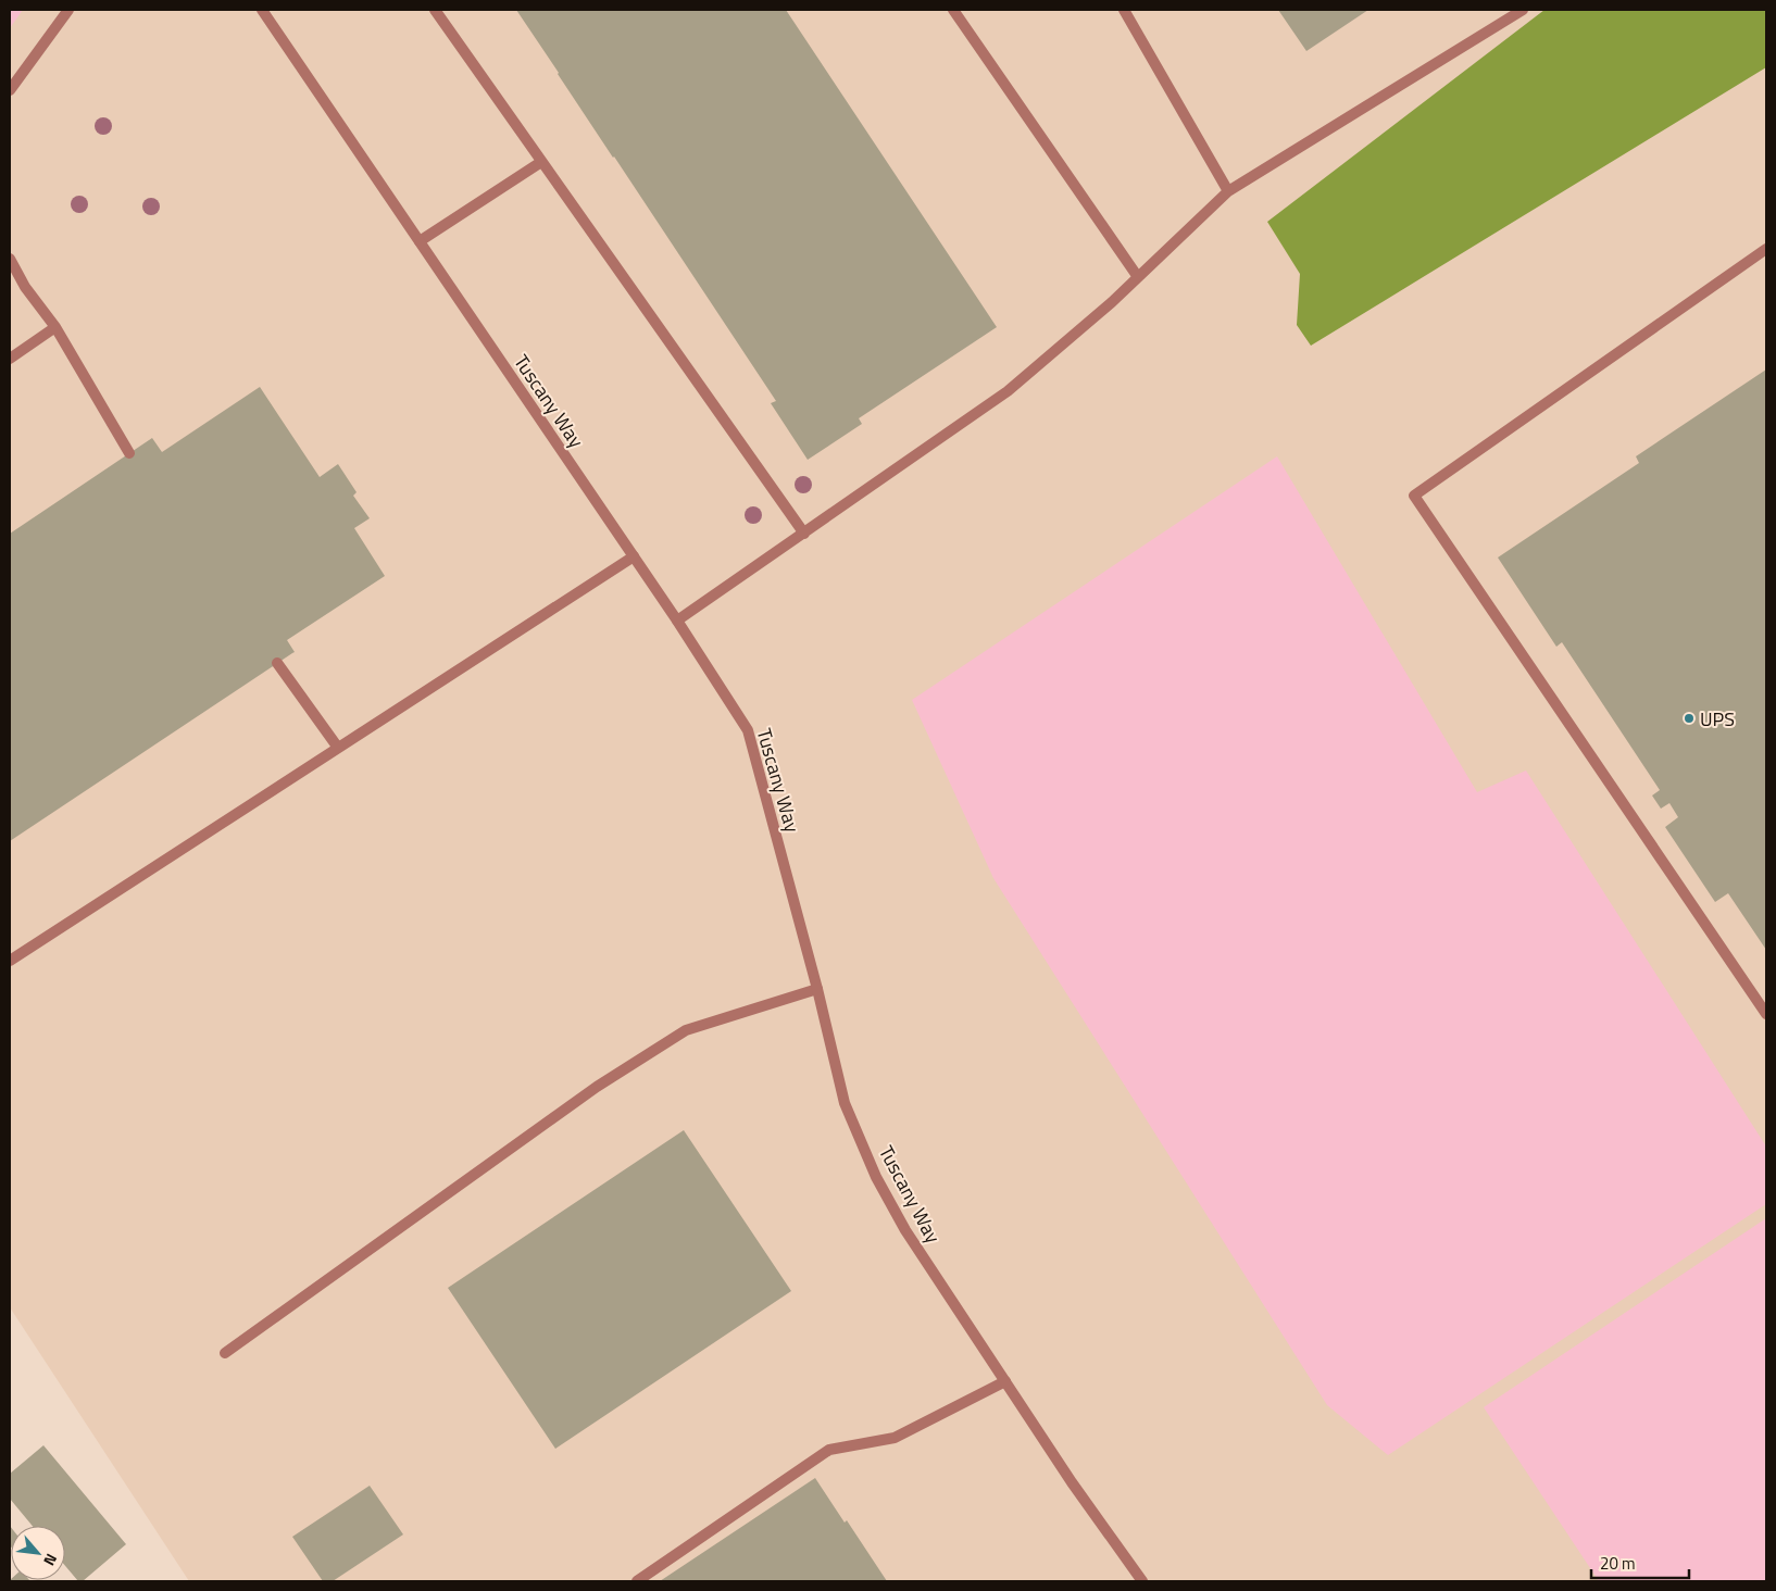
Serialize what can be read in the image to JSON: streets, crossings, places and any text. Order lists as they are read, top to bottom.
{
  "streets": {
    "street": ["Tuscany Way"]
  },
  "places": ["UPS"],
  "scale_bar": "20 m",
  "north": "bottom right"
}
